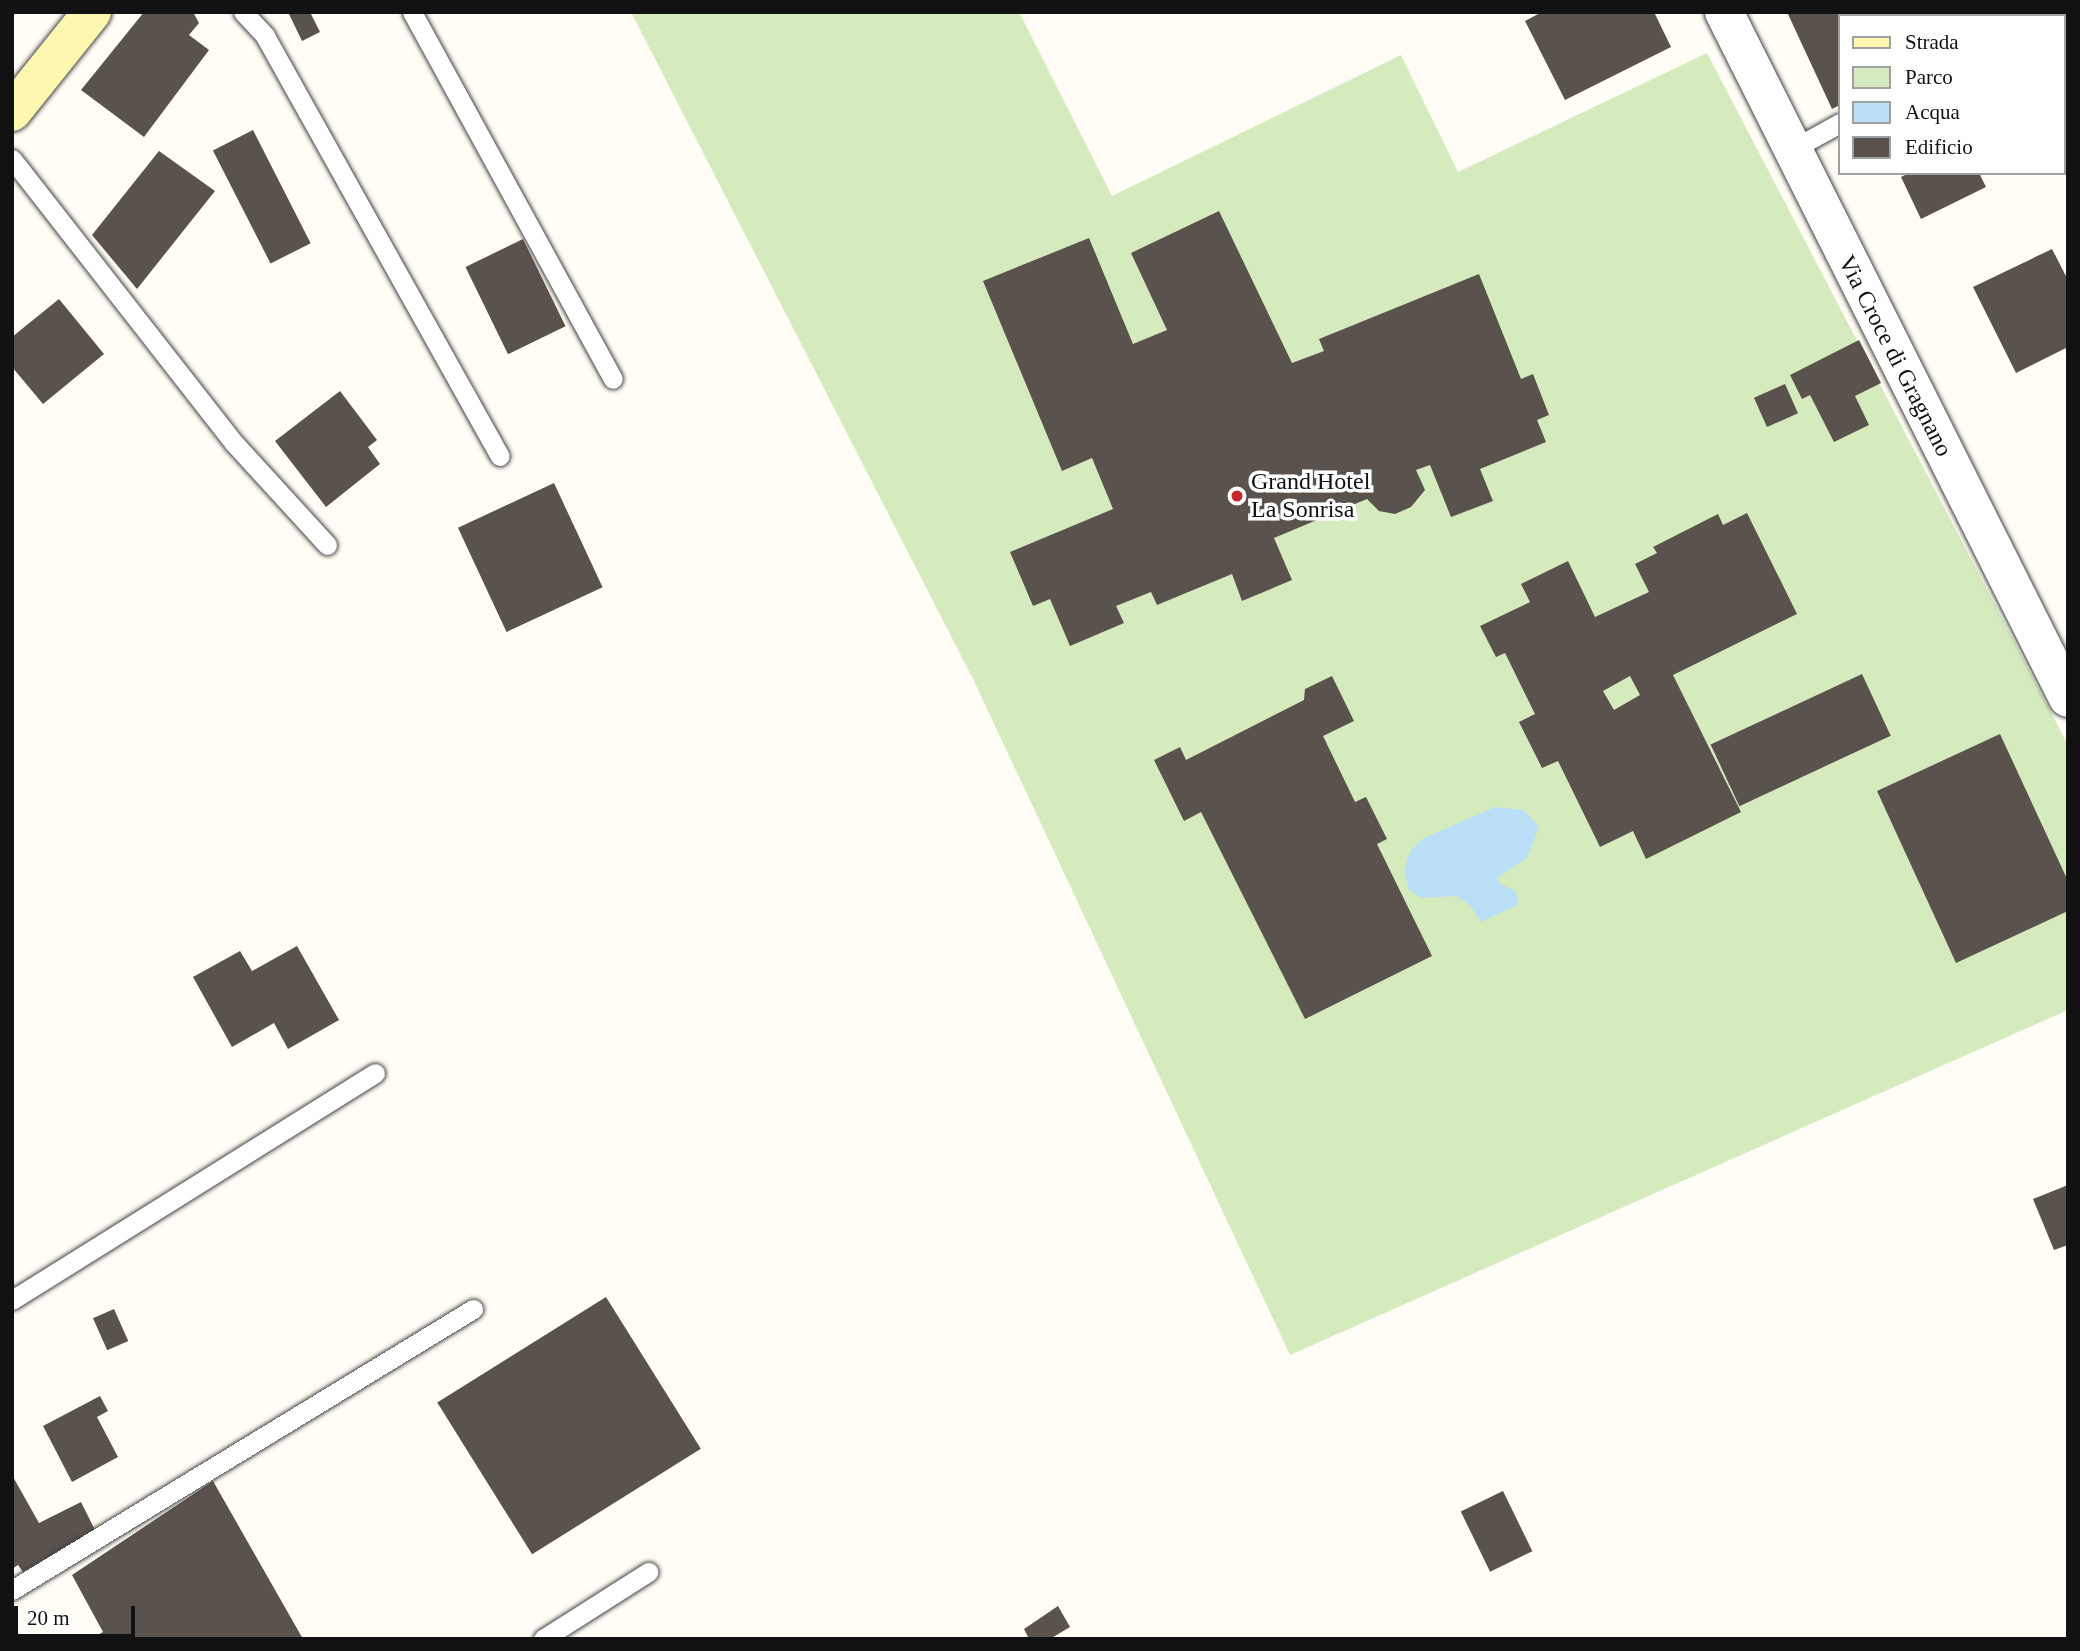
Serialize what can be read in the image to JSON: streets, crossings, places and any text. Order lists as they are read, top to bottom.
{
  "streets": {
    "street": ["Via Croce di Gragnano"]
  },
  "places": ["Grand Hotel La Sonrisa"],
  "legend": [
    "Strada",
    "Parco",
    "Acqua",
    "Edificio"
  ],
  "scale_bar": "20 m"
}
